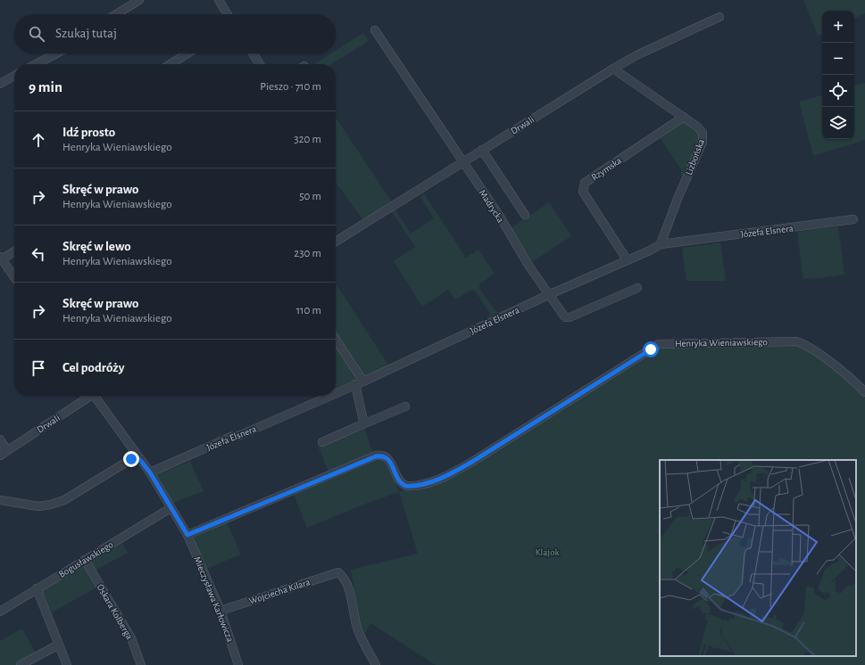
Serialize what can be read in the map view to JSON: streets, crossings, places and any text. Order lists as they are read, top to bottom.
{
  "streets": {
    "street": [
      "Drwali",
      "Lizbońska",
      "Rzymska",
      "Madrycka",
      "Józefa Elsnera",
      "Henryka Wieniawskiego",
      "Bogusławskiego",
      "Wojciecha Kilara",
      "Mieczysława Karłowicza",
      "Oskara Kolberga"
    ]
  },
  "crossings": [
    ["Drwali", "Lizbońska"],
    ["Drwali", "Madrycka"],
    ["Lizbońska", "Rzymska"],
    ["Lizbońska", "Józefa Elsnera"],
    ["Rzymska", "Józefa Elsnera"],
    ["Madrycka", "Józefa Elsnera"],
    ["Henryka Wieniawskiego", "Mieczysława Karłowicza"],
    ["Bogusławskiego", "Oskara Kolberga"],
    ["Wojciecha Kilara", "Mieczysława Karłowicza"]
  ],
  "parks": ["Klajok"],
  "page": {
    "map_buttons": ["+", "−"],
    "search": "Szukaj tutaj",
    "heading": ["9 min", "Pieszo · 710 m"],
    "list": [
      ["Idź prosto", "Henryka Wieniawskiego", "320 m"],
      ["Skręć w prawo", "Henryka Wieniawskiego", "50 m"],
      ["Skręć w lewo", "Henryka Wieniawskiego", "230 m"],
      ["Skręć w prawo", "Henryka Wieniawskiego", "110 m"],
      "Cel podróży"
    ]
  }
}
